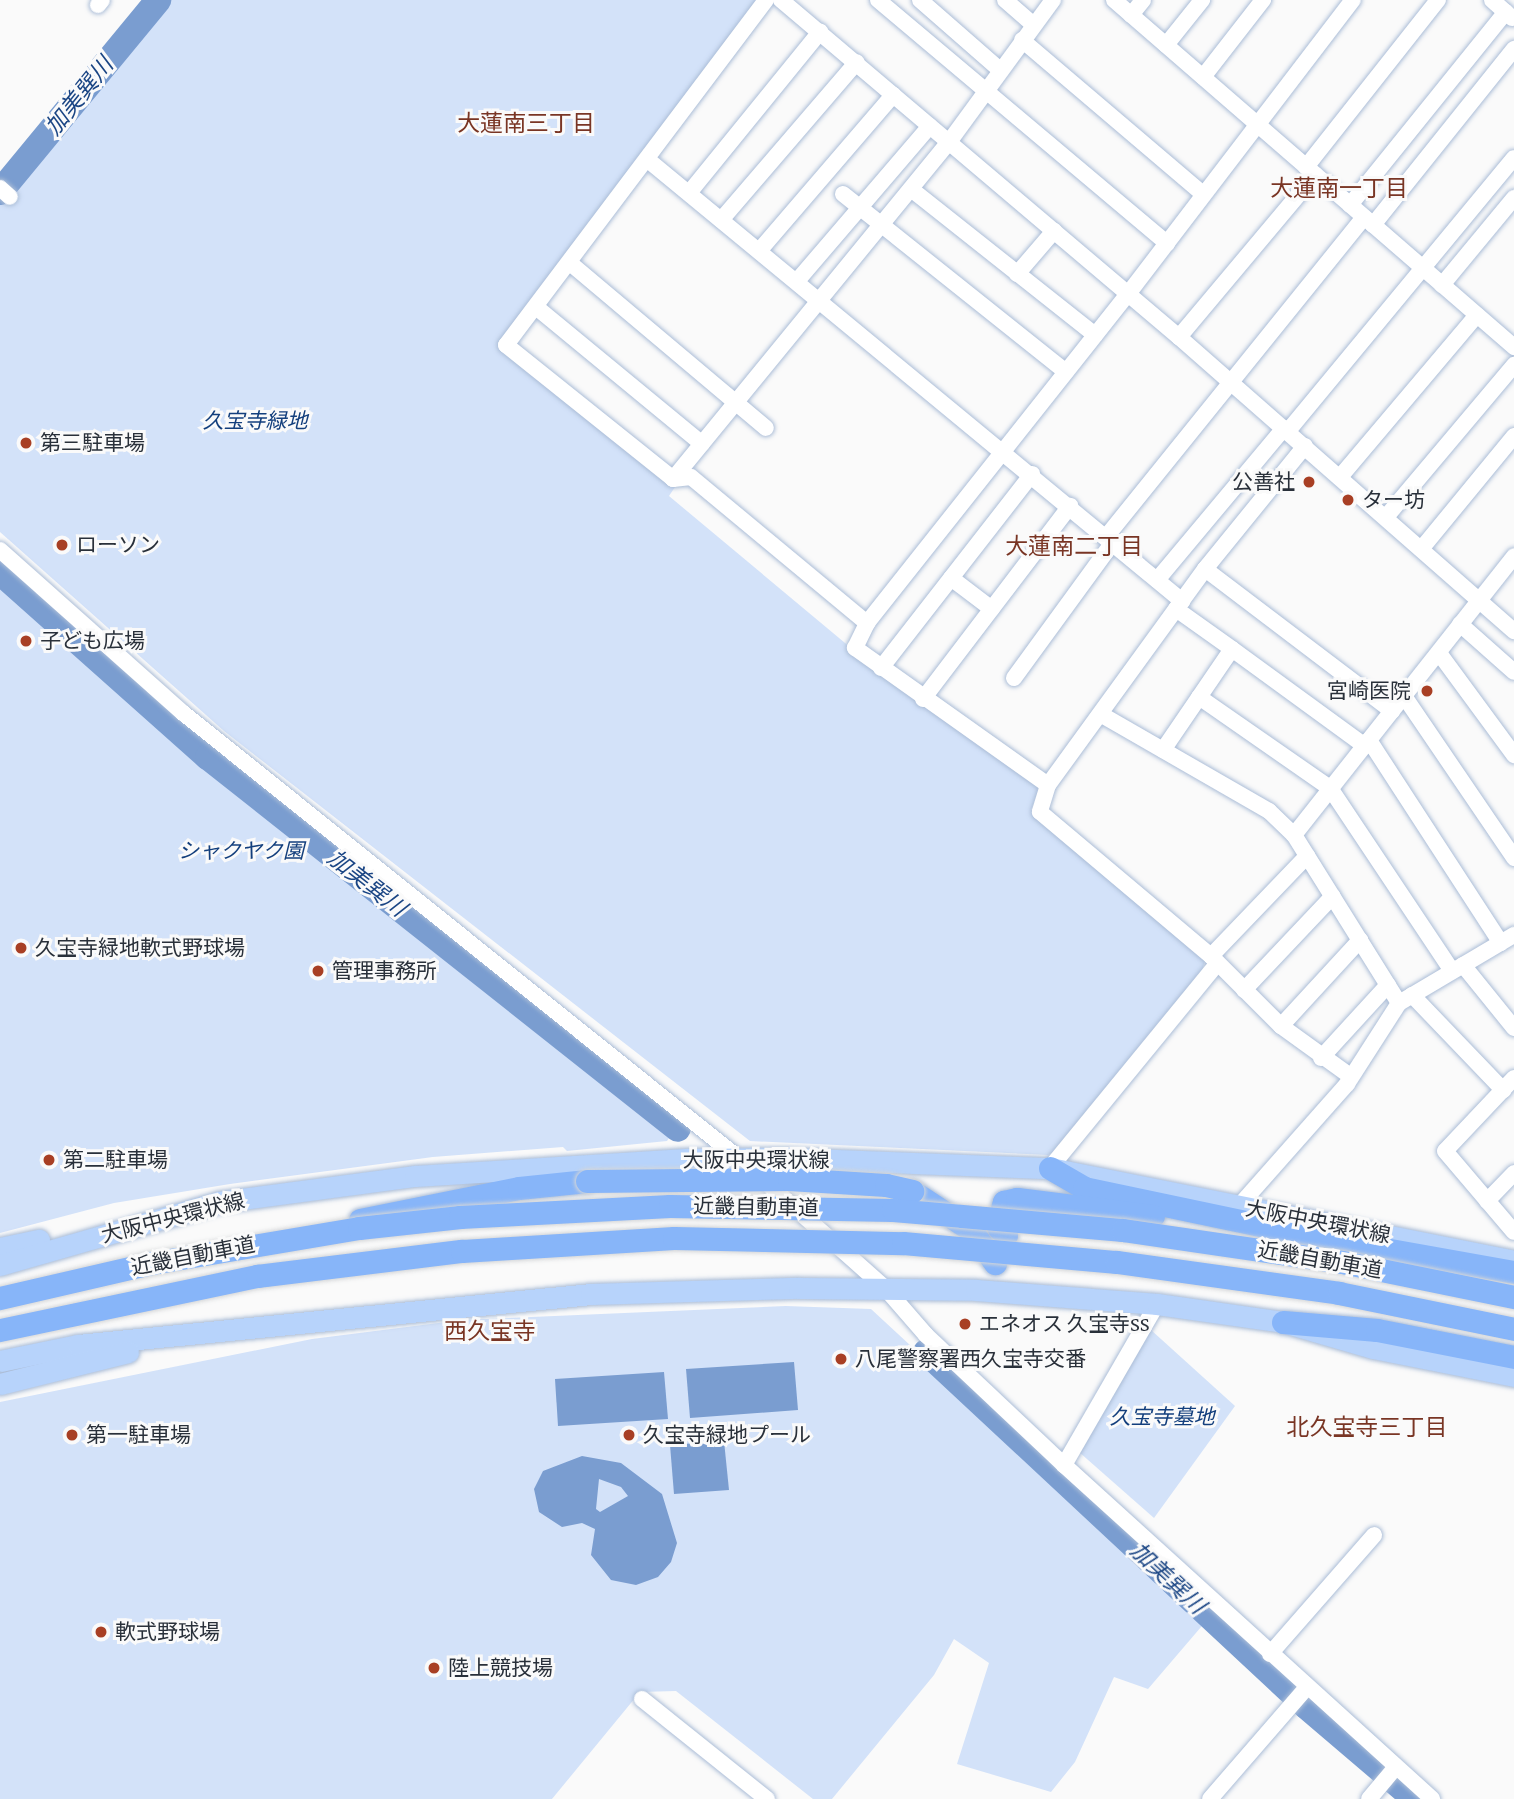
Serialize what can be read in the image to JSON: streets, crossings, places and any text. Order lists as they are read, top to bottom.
{
  "streets": {
    "highway": ["近畿自動車道"],
    "main road": ["大阪中央環状線"]
  },
  "districts": [
    "大蓮南三丁目",
    "大蓮南一丁目",
    "大蓮南二丁目",
    "西久宝寺",
    "北久宝寺三丁目"
  ],
  "water": ["加美巽川"],
  "parks": ["久宝寺緑地", "シャクヤク園", "久宝寺墓地"],
  "places": [
    "第三駐車場",
    "公善社",
    "ター坊",
    "ローソン",
    "子ども広場",
    "宮崎医院",
    "久宝寺緑地軟式野球場",
    "管理事務所",
    "第二駐車場",
    "エネオス 久宝寺SS",
    "八尾警察署西久宝寺交番",
    "第一駐車場",
    "久宝寺緑地プール",
    "軟式野球場",
    "陸上競技場"
  ]
}
